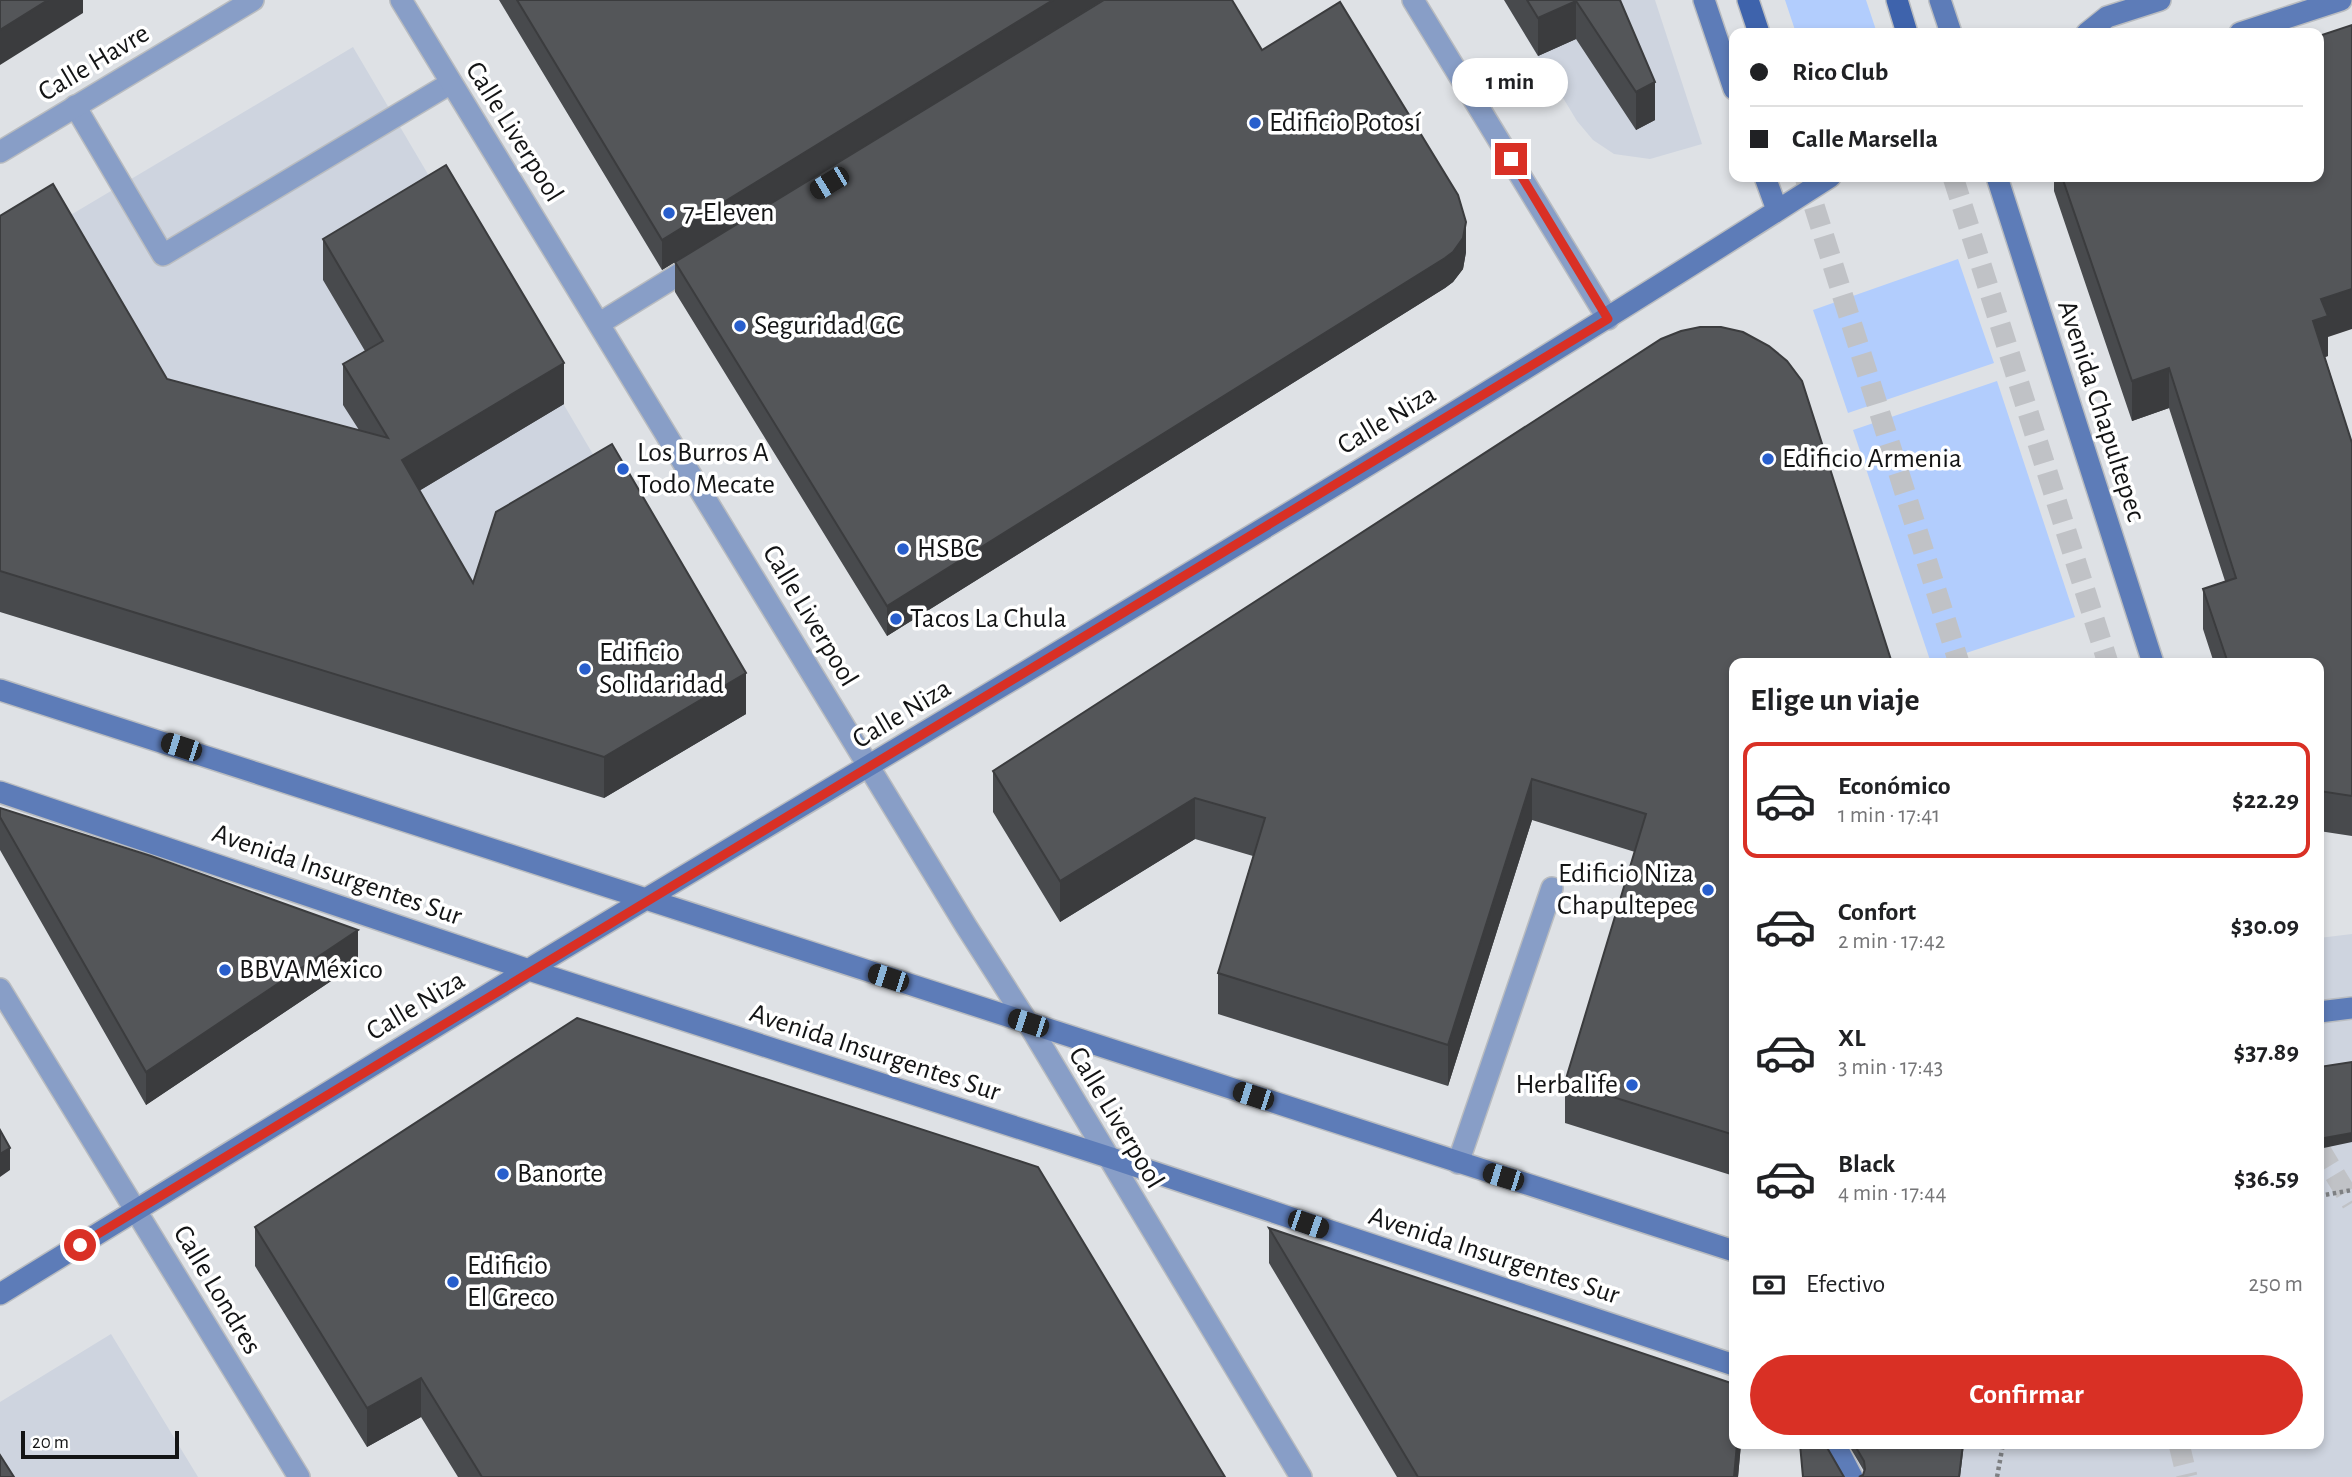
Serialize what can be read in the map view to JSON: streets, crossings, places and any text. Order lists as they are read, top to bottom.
{
  "streets": {
    "main road": ["Avenida Chapultepec", "Calle Niza", "Avenida Insurgentes Sur"],
    "street": ["Calle Havre", "Calle Liverpool", "Calle Londres"]
  },
  "crossings": [
    ["Calle Liverpool", "Calle Niza"],
    ["Calle Liverpool", "Avenida Insurgentes Sur"],
    ["Calle Niza", "Avenida Insurgentes Sur"],
    ["Calle Niza", "Calle Londres"]
  ],
  "places": [
    "Edificio Potosí",
    "7-Eleven",
    "Seguridad GC",
    "Edificio Armenia",
    "Los Burros A Todo Mecate",
    "HSBC",
    "Tacos La Chula",
    "Edificio Solidaridad",
    "Edificio Niza Chapultepec",
    "BBVA México",
    "Herbalife",
    "Banorte",
    "Edificio El Greco"
  ],
  "scale_bar": "20 m",
  "page": {
    "banner": ["Rico Club", "Calle Marsella"],
    "bubble": "1 min",
    "heading": "Elige un viaje",
    "list": [
      {
        "name": "Económico",
        "note": "1 min · 17:41",
        "value": "$22.29"
      },
      {
        "name": "Confort",
        "note": "2 min · 17:42",
        "value": "$30.09"
      },
      {
        "name": "XL",
        "note": "3 min · 17:43",
        "value": "$37.89"
      },
      {
        "name": "Black",
        "note": "4 min · 17:44",
        "value": "$36.59"
      }
    ],
    "pay": ["Efectivo", "250 m"],
    "buttons": "Confirmar",
    "scale": "20 m"
  }
}
